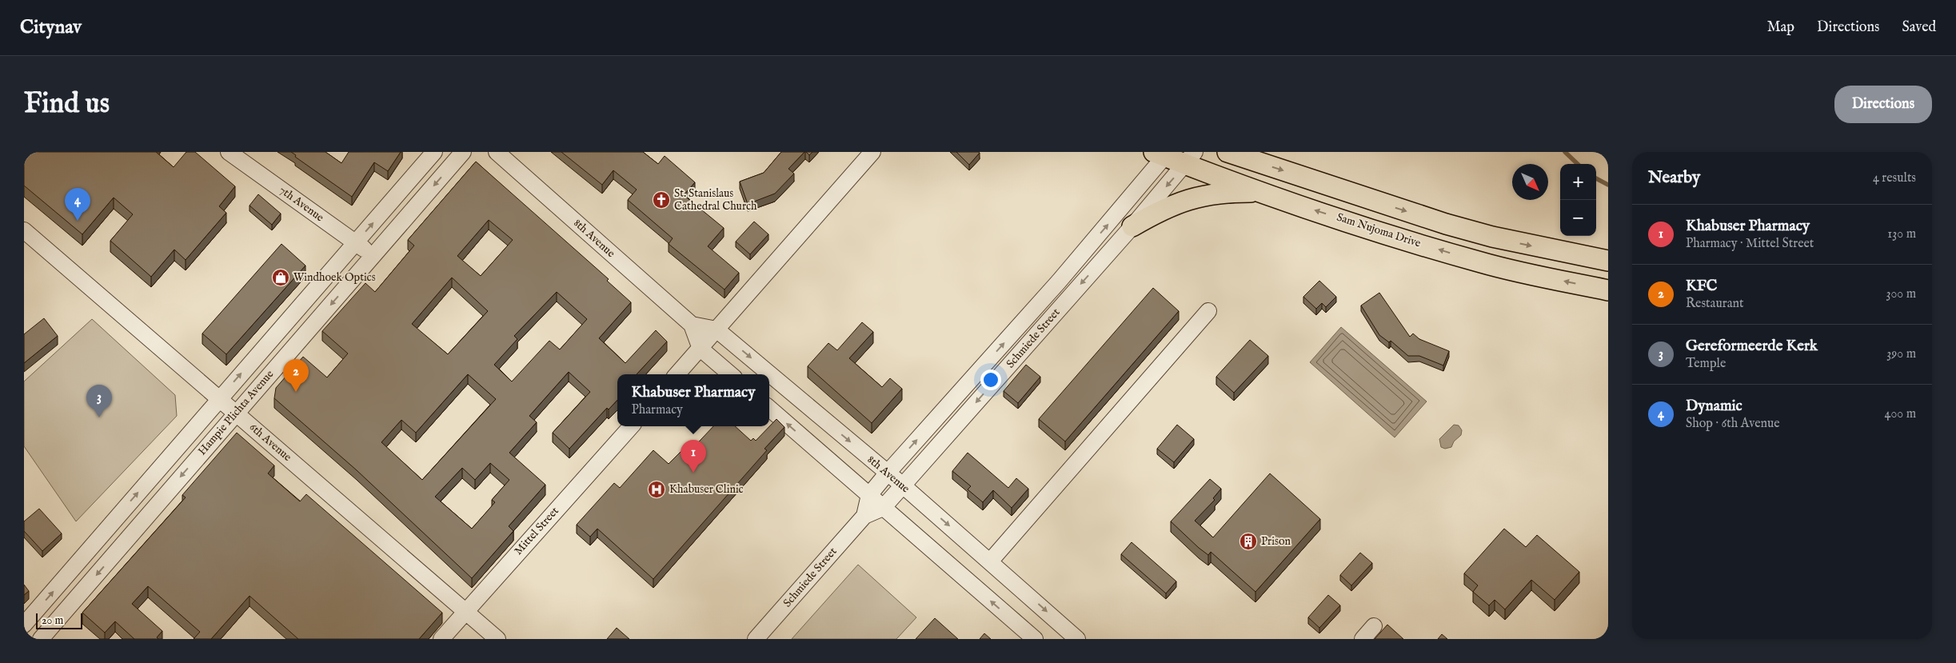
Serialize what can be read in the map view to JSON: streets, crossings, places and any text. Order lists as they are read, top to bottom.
{
  "streets": {
    "main road": ["Sam Nujoma Drive"],
    "street": [
      "7th Avenue",
      "8th Avenue",
      "Schmiede Street",
      "Hampie Plichta Avenue",
      "6th Avenue",
      "Mittel Street"
    ]
  },
  "crossings": [
    ["7th Avenue", "Hampie Plichta Avenue"],
    ["Sam Nujoma Drive", "Schmiede Street"],
    ["8th Avenue", "Schmiede Street"],
    ["Hampie Plichta Avenue", "6th Avenue"],
    ["6th Avenue", "Mittel Street"]
  ],
  "places": {
    "church": ["St. Stanislaus Cathedral Church"],
    "shop": ["Windhoek Optics"],
    "hospital": ["Khabuser Clinic"],
    "building": ["Prison"]
  },
  "scale_bar": "20 m",
  "north": "bottom right",
  "page": {
    "header": "Citynav",
    "nav": ["Map", "Directions", "Saved"],
    "buttons": "Directions",
    "title": "Find us",
    "heading": ["Nearby", "4 results"],
    "map_buttons": ["+", "−"],
    "pins": [
      "4",
      "2",
      "3",
      "1"
    ],
    "list": [
      {
        "mark": "1",
        "name": "Khabuser Pharmacy",
        "note": "Pharmacy · Mittel Street",
        "value": "130 m"
      },
      {
        "mark": "2",
        "name": "KFC",
        "note": "Restaurant",
        "value": "300 m"
      },
      {
        "mark": "3",
        "name": "Gereformeerde Kerk",
        "note": "Temple",
        "value": "390 m"
      },
      {
        "mark": "4",
        "name": "Dynamic",
        "note": "Shop · 6th Avenue",
        "value": "400 m"
      }
    ],
    "popup": ["Khabuser Pharmacy", "Pharmacy"],
    "scale": "20 m"
  }
}
